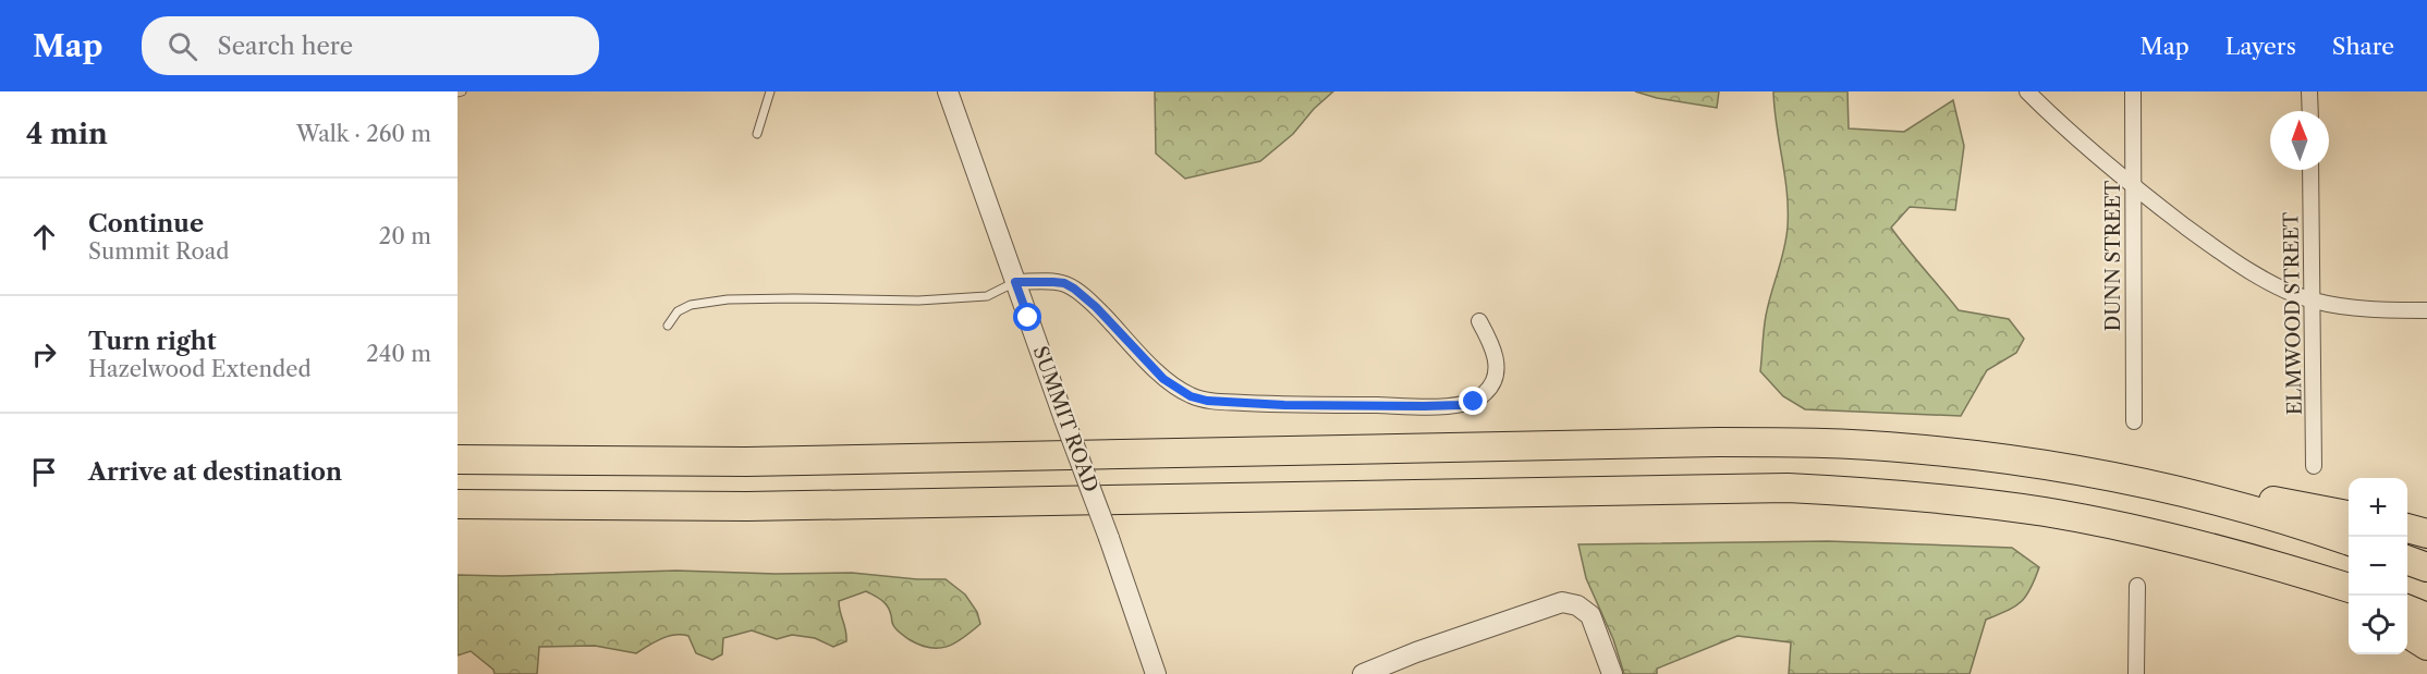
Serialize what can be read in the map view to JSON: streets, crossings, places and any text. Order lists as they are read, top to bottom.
{
  "streets": {
    "street": ["DUNN STREET", "ELMWOOD STREET", "SUMMIT ROAD"]
  },
  "north": "top",
  "page": {
    "header": "Map",
    "search": "Search here",
    "nav": ["Map", "Layers", "Share"],
    "heading": ["4 min", "Walk · 260 m"],
    "list": [
      ["Continue", "Summit Road", "20 m"],
      ["Turn right", "Hazelwood Extended", "240 m"],
      "Arrive at destination"
    ],
    "map_buttons": ["+", "−"]
  }
}
